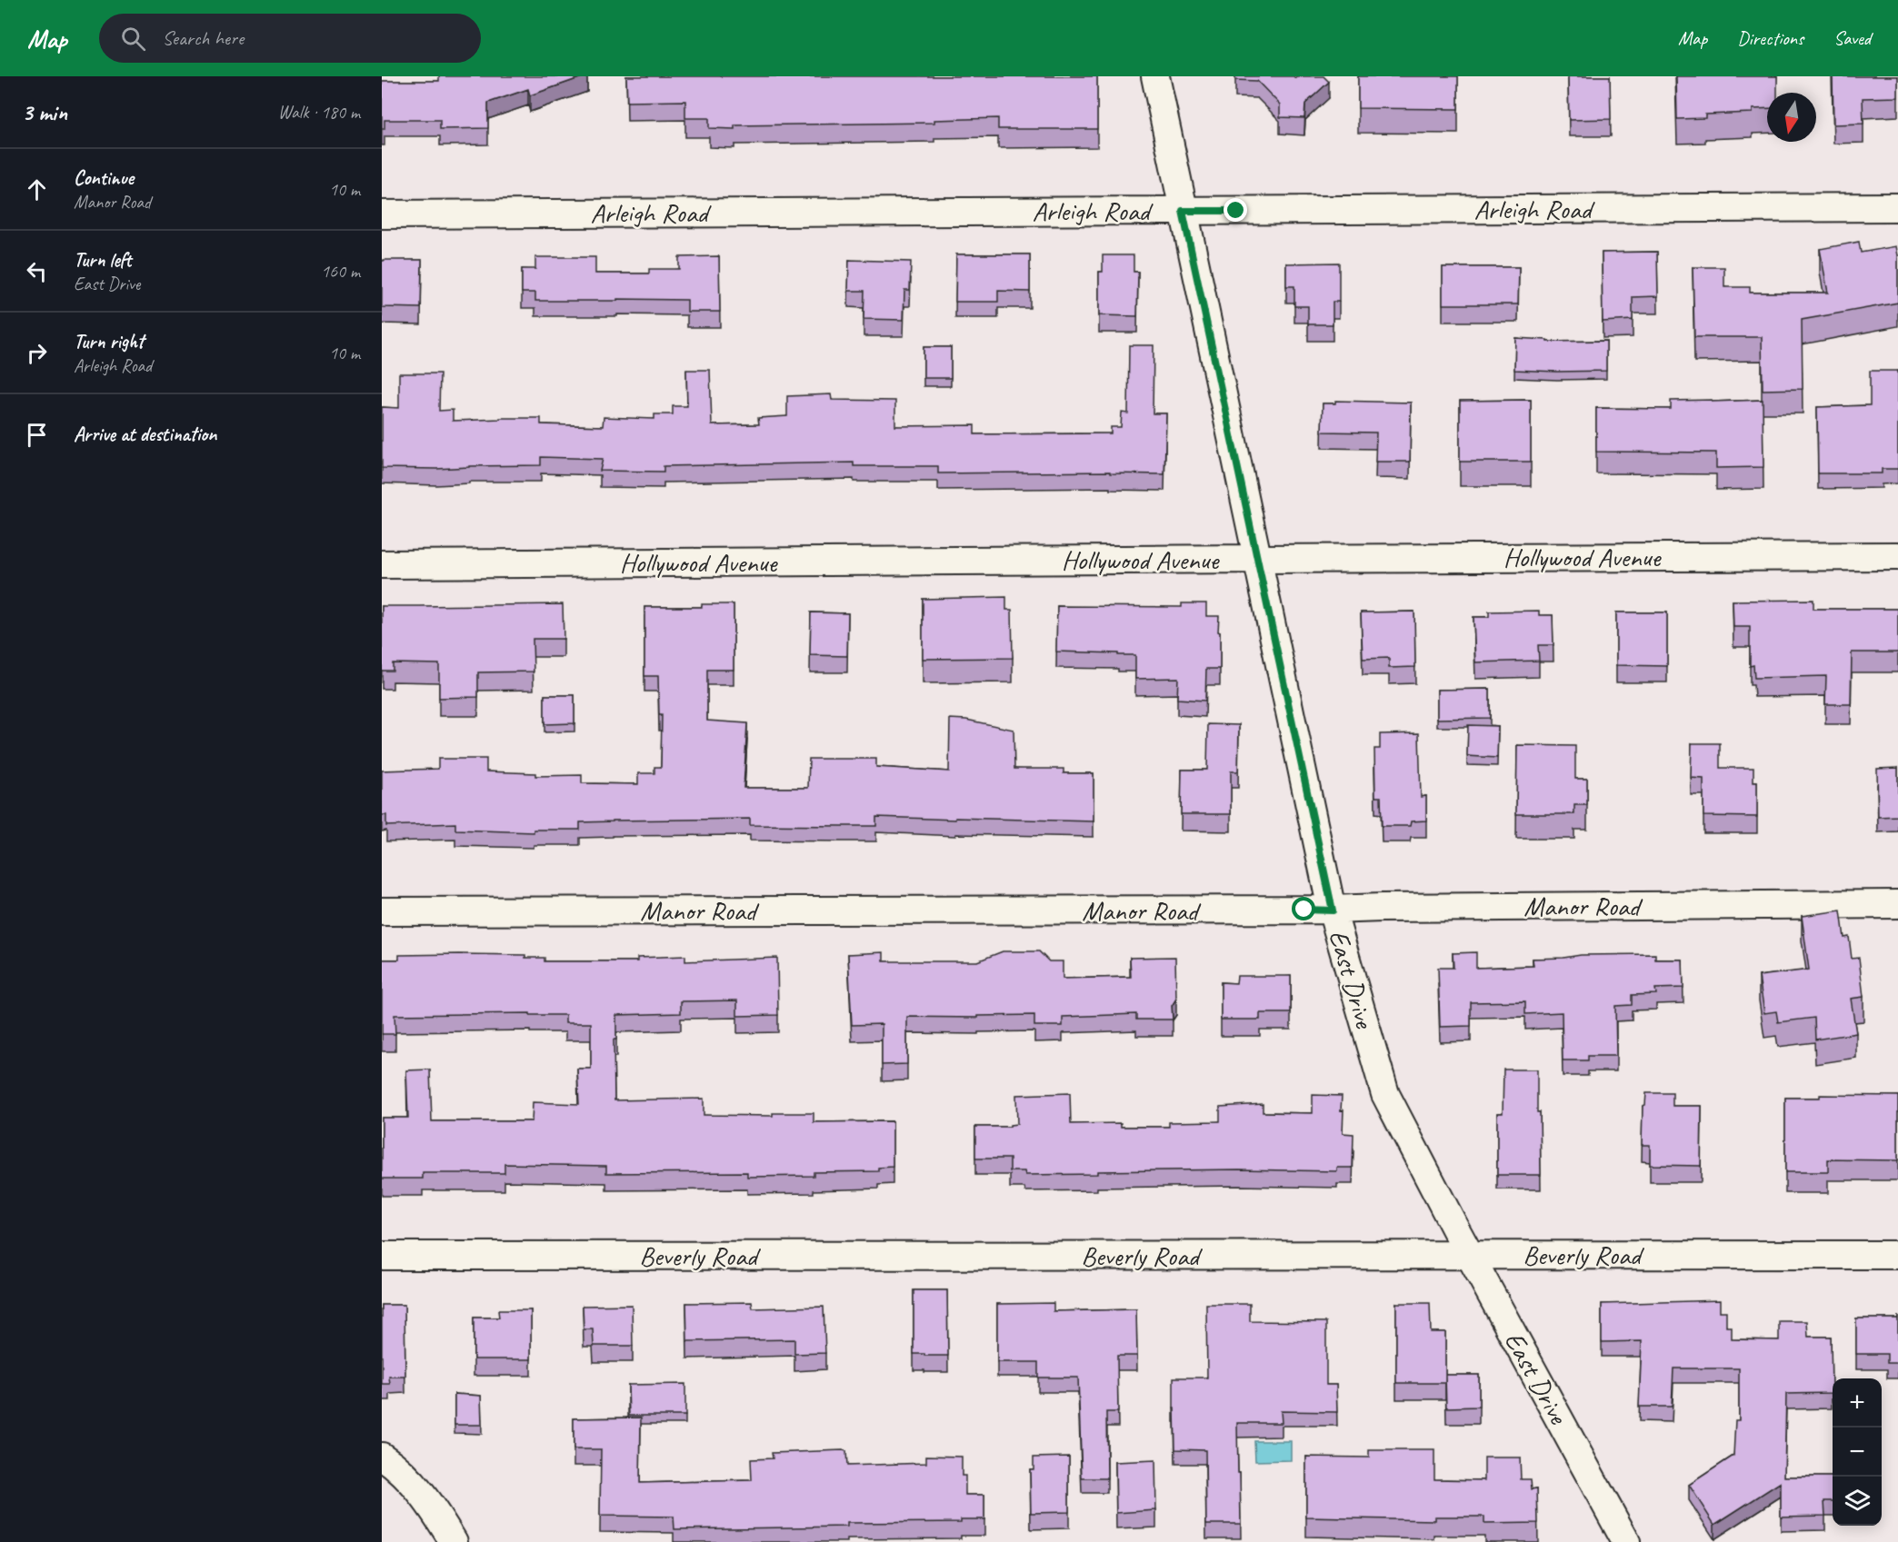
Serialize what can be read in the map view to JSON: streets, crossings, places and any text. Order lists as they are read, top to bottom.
{
  "streets": {
    "street": [
      "Arleigh Road",
      "Hollywood Avenue",
      "Manor Road",
      "East Drive",
      "Beverly Road"
    ]
  },
  "crossings": [
    ["Arleigh Road", "East Drive"],
    ["Hollywood Avenue", "East Drive"],
    ["Manor Road", "East Drive"],
    ["East Drive", "Beverly Road"]
  ],
  "north": "bottom",
  "page": {
    "header": "Map",
    "search": "Search here",
    "nav": ["Map", "Directions", "Saved"],
    "heading": ["3 min", "Walk · 180 m"],
    "list": [
      ["Continue", "Manor Road", "10 m"],
      ["Turn left", "East Drive", "160 m"],
      ["Turn right", "Arleigh Road", "10 m"],
      "Arrive at destination"
    ],
    "map_buttons": ["+", "−"]
  }
}
